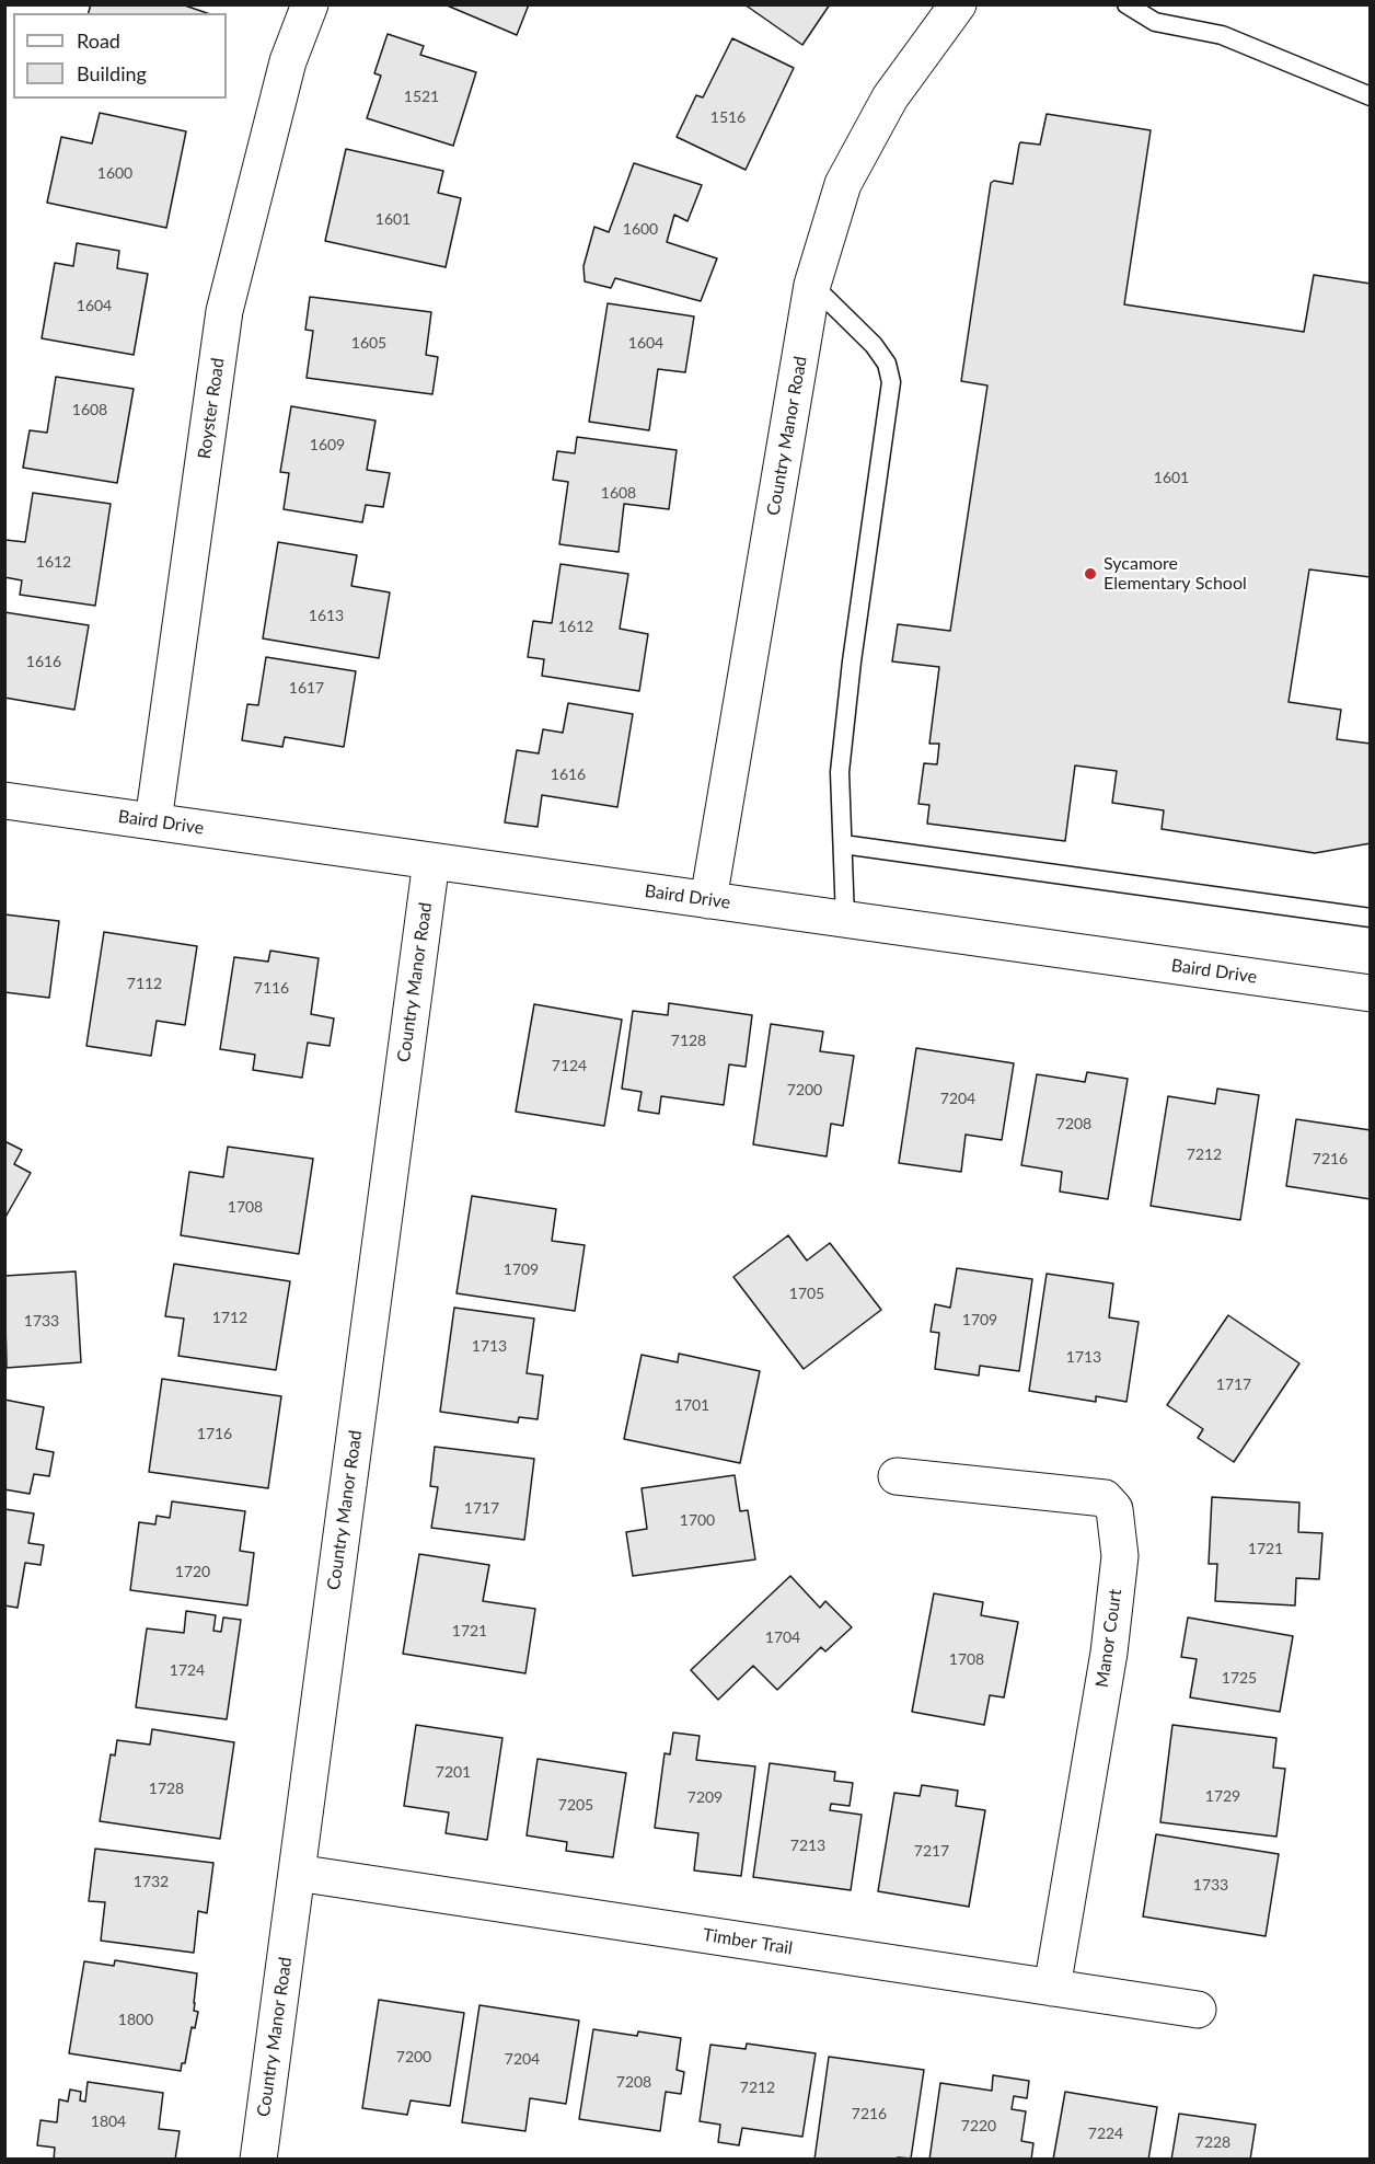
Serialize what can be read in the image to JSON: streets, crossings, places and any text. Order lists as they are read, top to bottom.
{
  "streets": {
    "street": [
      "Royster Road",
      "Country Manor Road",
      "Baird Drive",
      "Manor Court",
      "Timber Trail"
    ]
  },
  "crossings": [
    ["Royster Road", "Baird Drive"],
    ["Country Manor Road", "Baird Drive"],
    ["Country Manor Road", "Timber Trail"],
    ["Manor Court", "Timber Trail"]
  ],
  "places": ["Sycamore Elementary School"],
  "house_numbers": [
    "1521",
    "1516",
    "1600",
    "1601",
    "1600",
    "1604",
    "1605",
    "1604",
    "1608",
    "1609",
    "1601",
    "1608",
    "1612",
    "1613",
    "1612",
    "1616",
    "1617",
    "1616",
    "7112",
    "7116",
    "7128",
    "7124",
    "7200",
    "7204",
    "7208",
    "7212",
    "7216",
    "1708",
    "1709",
    "1705",
    "1712",
    "1709",
    "1733",
    "1713",
    "1713",
    "1717",
    "1701",
    "1716",
    "1717",
    "1700",
    "1721",
    "1720",
    "1721",
    "1704",
    "1708",
    "1724",
    "1725",
    "7201",
    "1728",
    "1729",
    "7209",
    "7205",
    "7213",
    "7217",
    "1732",
    "1733",
    "1800",
    "7200",
    "7204",
    "7208",
    "7212",
    "7216",
    "1804",
    "7220",
    "7224",
    "7228"
  ],
  "legend": ["Road", "Building"]
}
